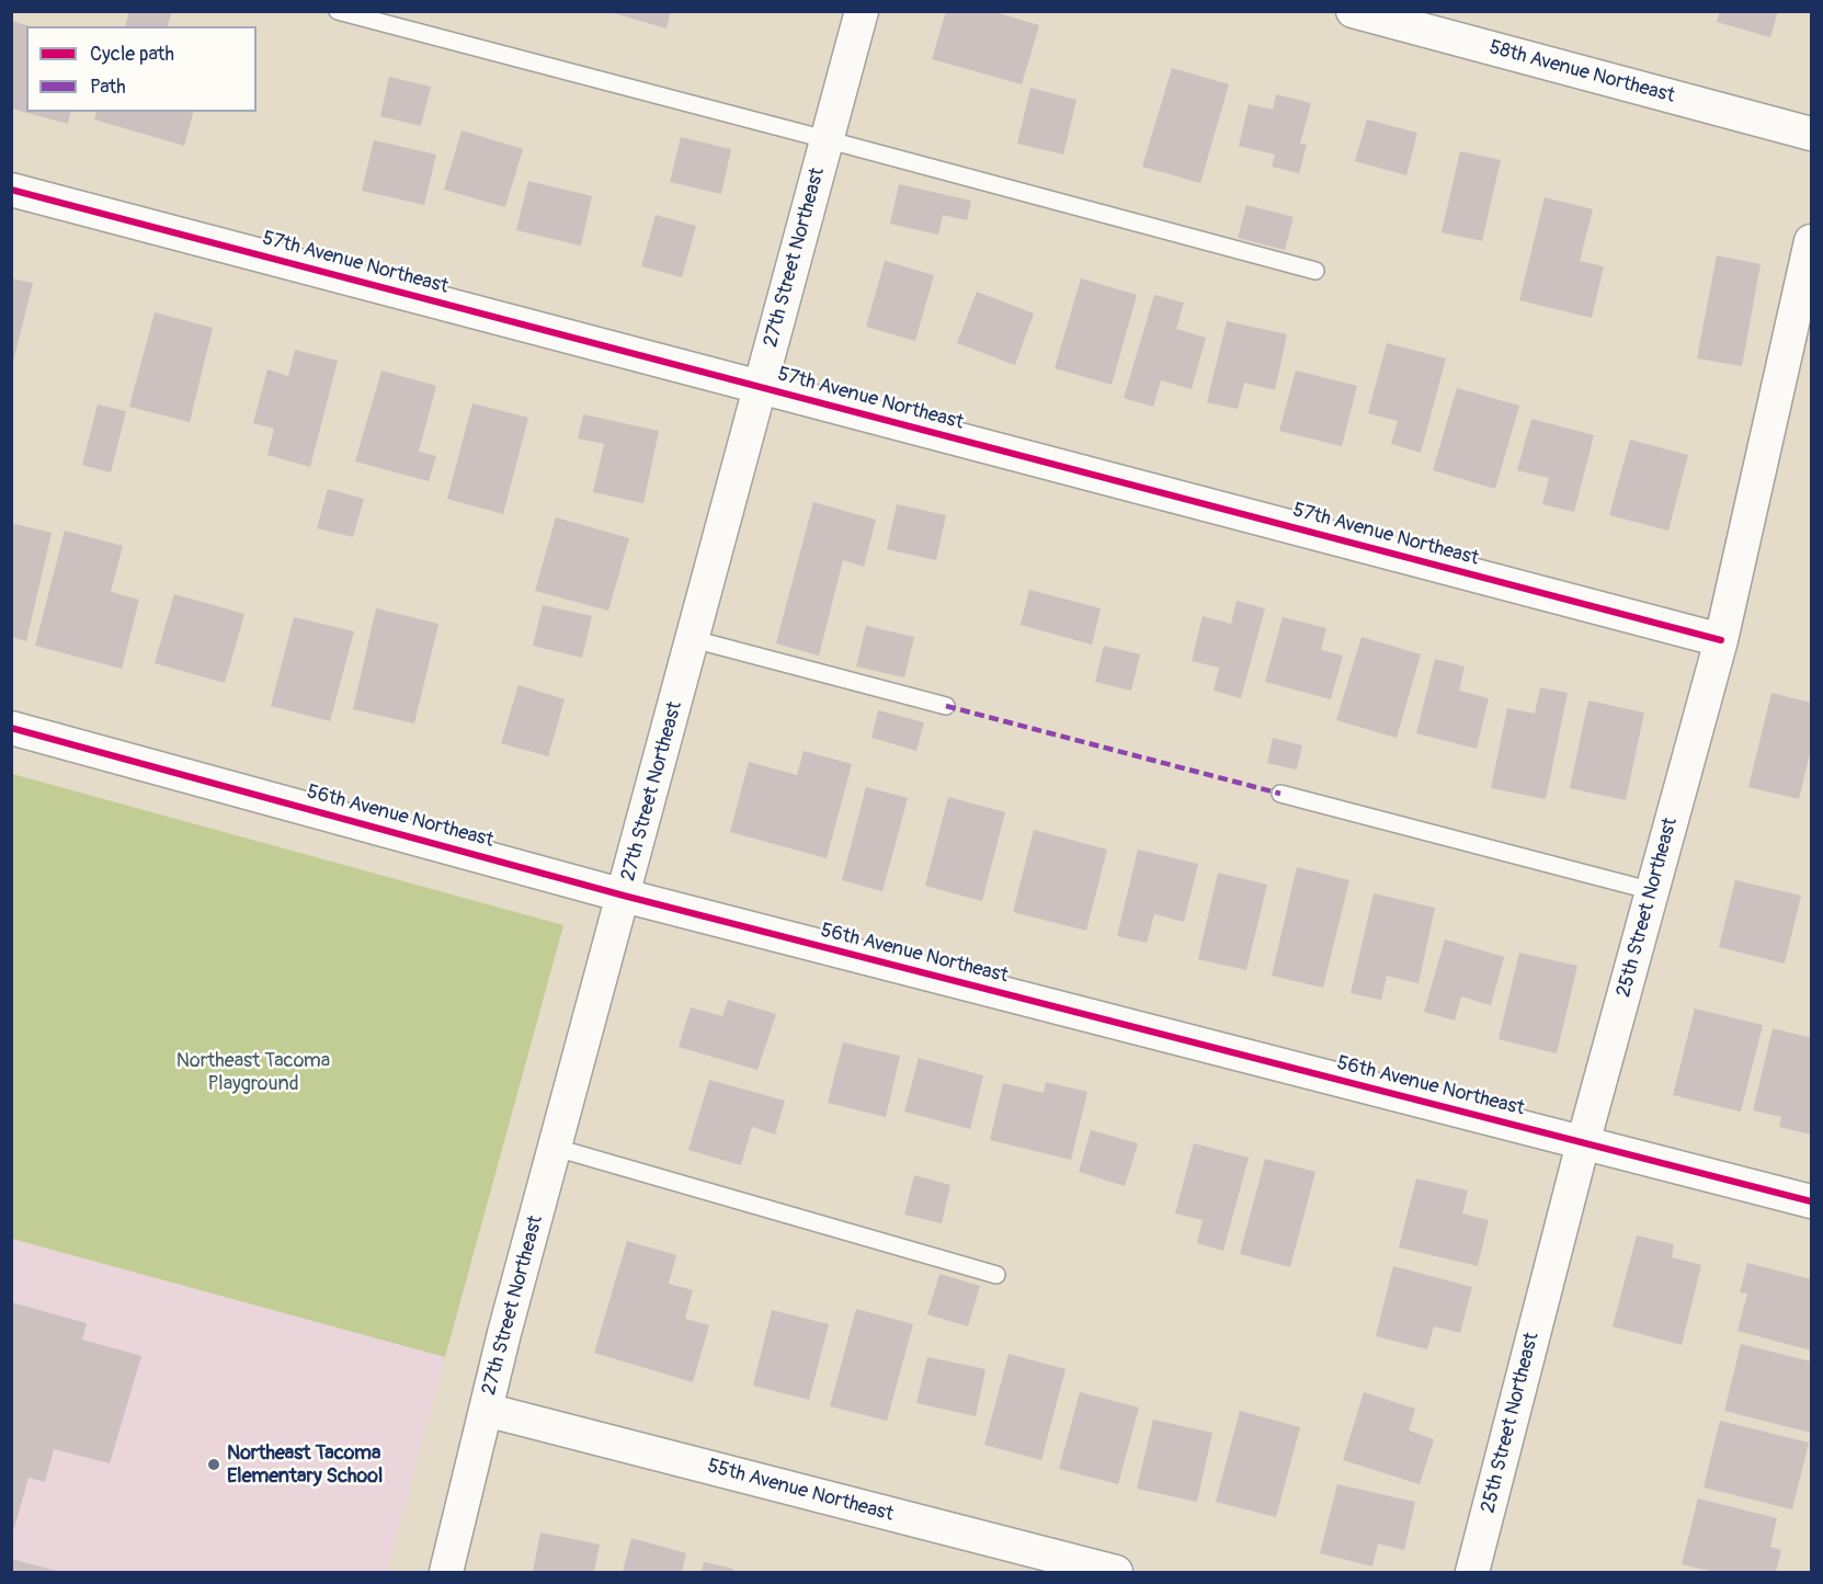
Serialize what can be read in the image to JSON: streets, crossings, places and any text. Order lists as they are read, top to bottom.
{
  "streets": {
    "street": [
      "58th Avenue Northeast",
      "27th Street Northeast",
      "57th Avenue Northeast",
      "56th Avenue Northeast",
      "25th Street Northeast",
      "55th Avenue Northeast"
    ]
  },
  "crossings": [
    ["27th Street Northeast", "57th Avenue Northeast"],
    ["27th Street Northeast", "56th Avenue Northeast"],
    ["27th Street Northeast", "55th Avenue Northeast"],
    ["57th Avenue Northeast", "25th Street Northeast"],
    ["56th Avenue Northeast", "25th Street Northeast"]
  ],
  "parks": ["Northeast Tacoma Playground"],
  "places": ["Northeast Tacoma Elementary School"],
  "legend": ["Cycle path", "Path"]
}
